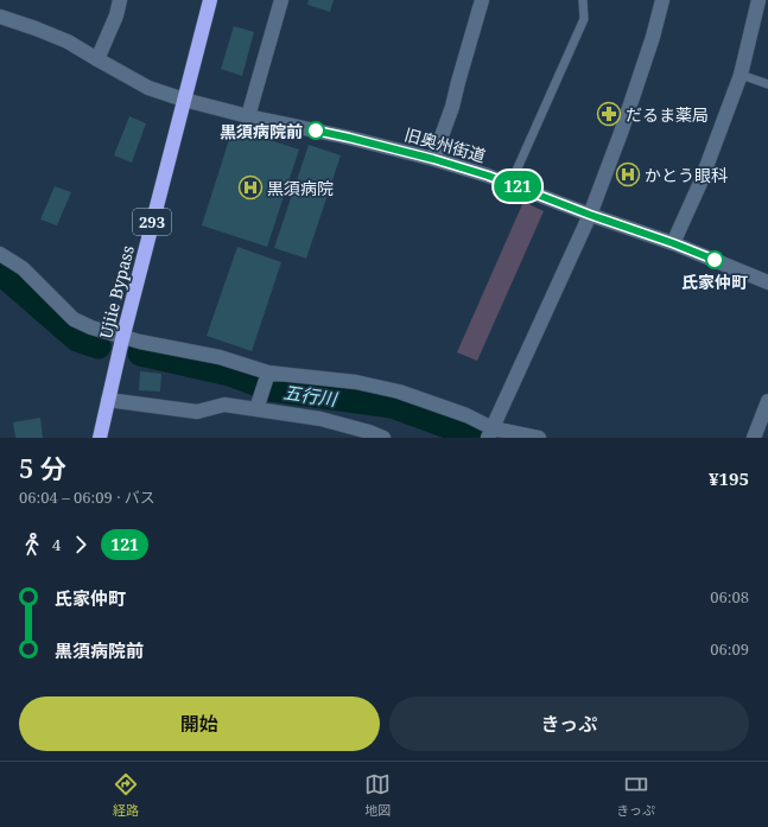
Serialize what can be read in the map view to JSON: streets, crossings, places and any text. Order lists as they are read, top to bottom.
{
  "streets": {
    "highway": ["293", "Ujiie Bypass"],
    "street": ["旧奥州街道"]
  },
  "crossings": [
    ["旧奥州街道", "293"],
    ["旧奥州街道", "Ujiie Bypass"],
    ["293", "Ujiie Bypass"]
  ],
  "water": ["五行川"],
  "places": {
    "pharmacy": ["だるま薬局"],
    "other": ["黒須病院前", "氏家仲町"],
    "hospital": ["かとう眼科", "黒須病院"]
  },
  "lines": ["bus line 121"],
  "page": {
    "on_map": "121",
    "heading": ["5 分", "06:04 – 06:09 · バス", "¥195"],
    "legs": ["4", "121"],
    "list": [
      {
        "name": "氏家仲町",
        "value": "06:08"
      },
      {
        "name": "黒須病院前",
        "value": "06:09"
      }
    ],
    "buttons": ["開始", "きっぷ"],
    "tabs": ["経路", "地図", "きっぷ"]
  }
}
